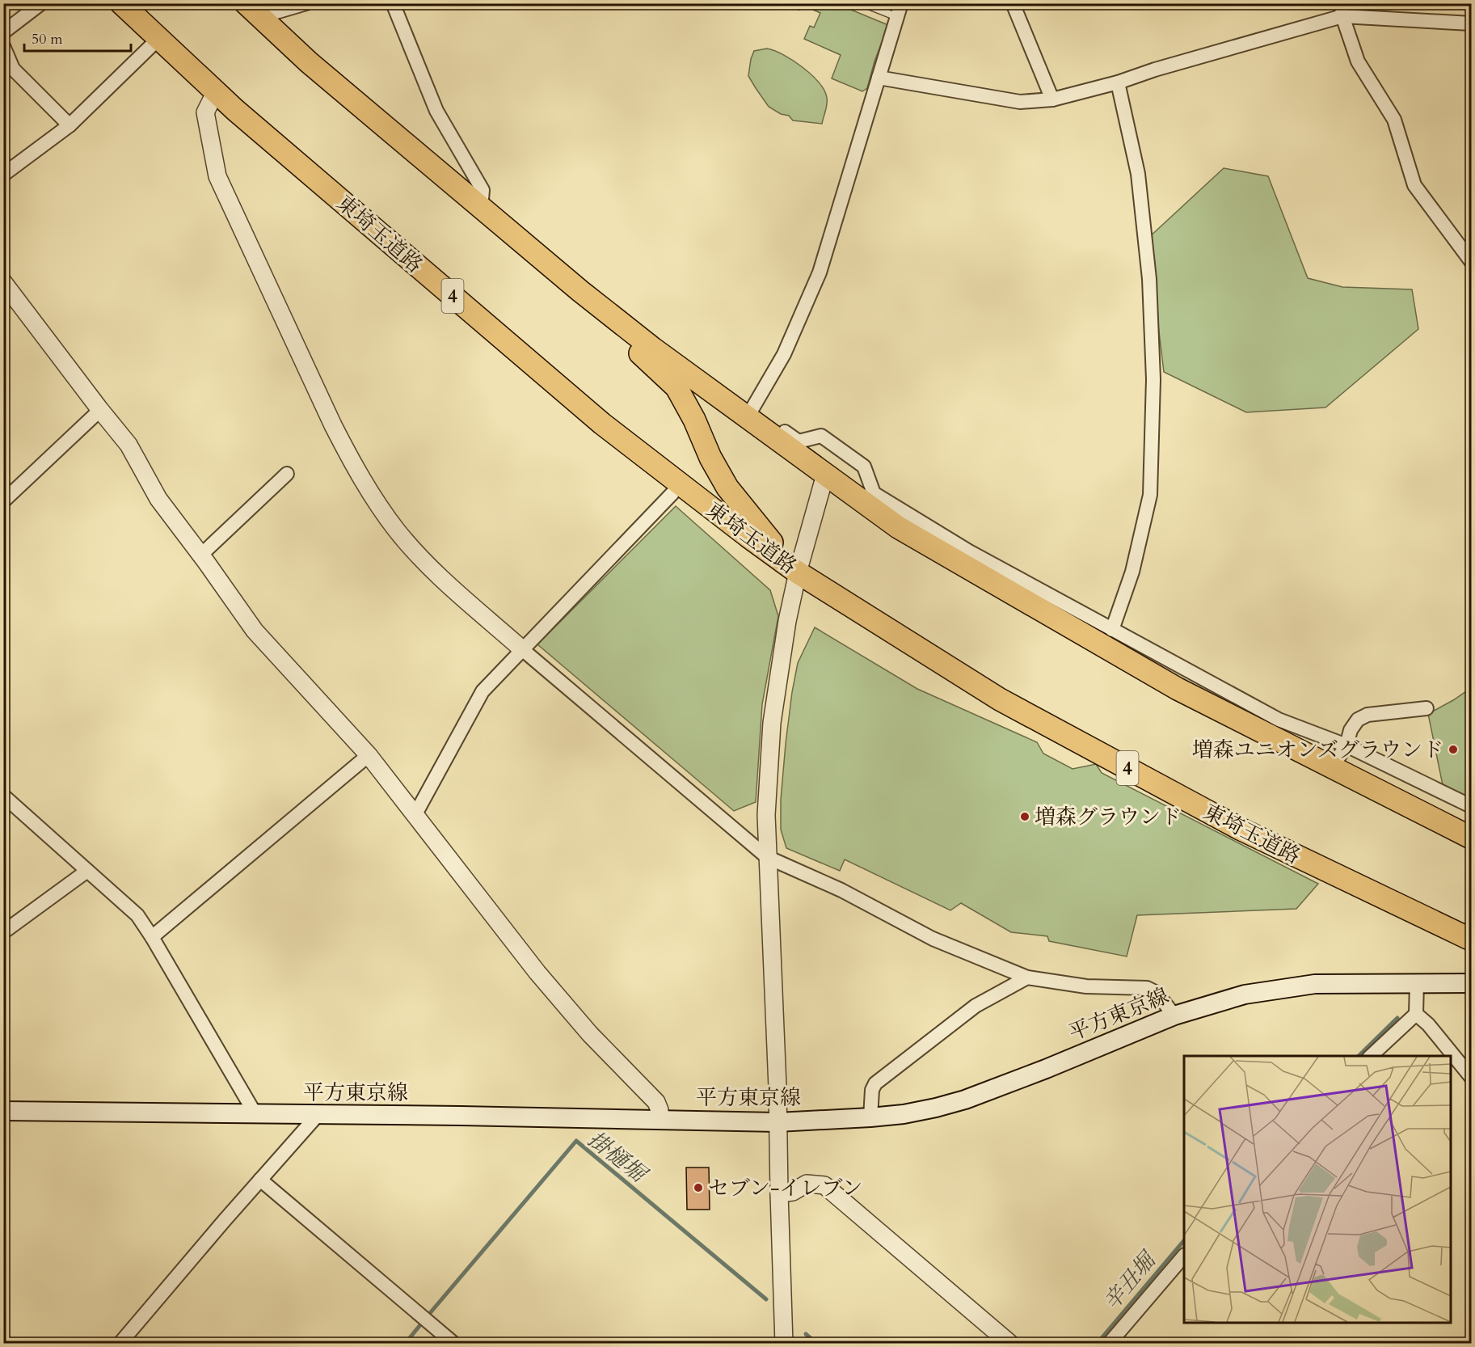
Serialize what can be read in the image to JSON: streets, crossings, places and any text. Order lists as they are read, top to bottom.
{
  "streets": {
    "highway": ["東埼玉道路", "4"],
    "main road": ["平方東京線"]
  },
  "water": ["掛樋堀", "辛丑堀"],
  "places": ["増森ユニオンズグラウンド", "増森グラウンド", "セブン-イレブン"],
  "scale_bar": "50 m"
}
